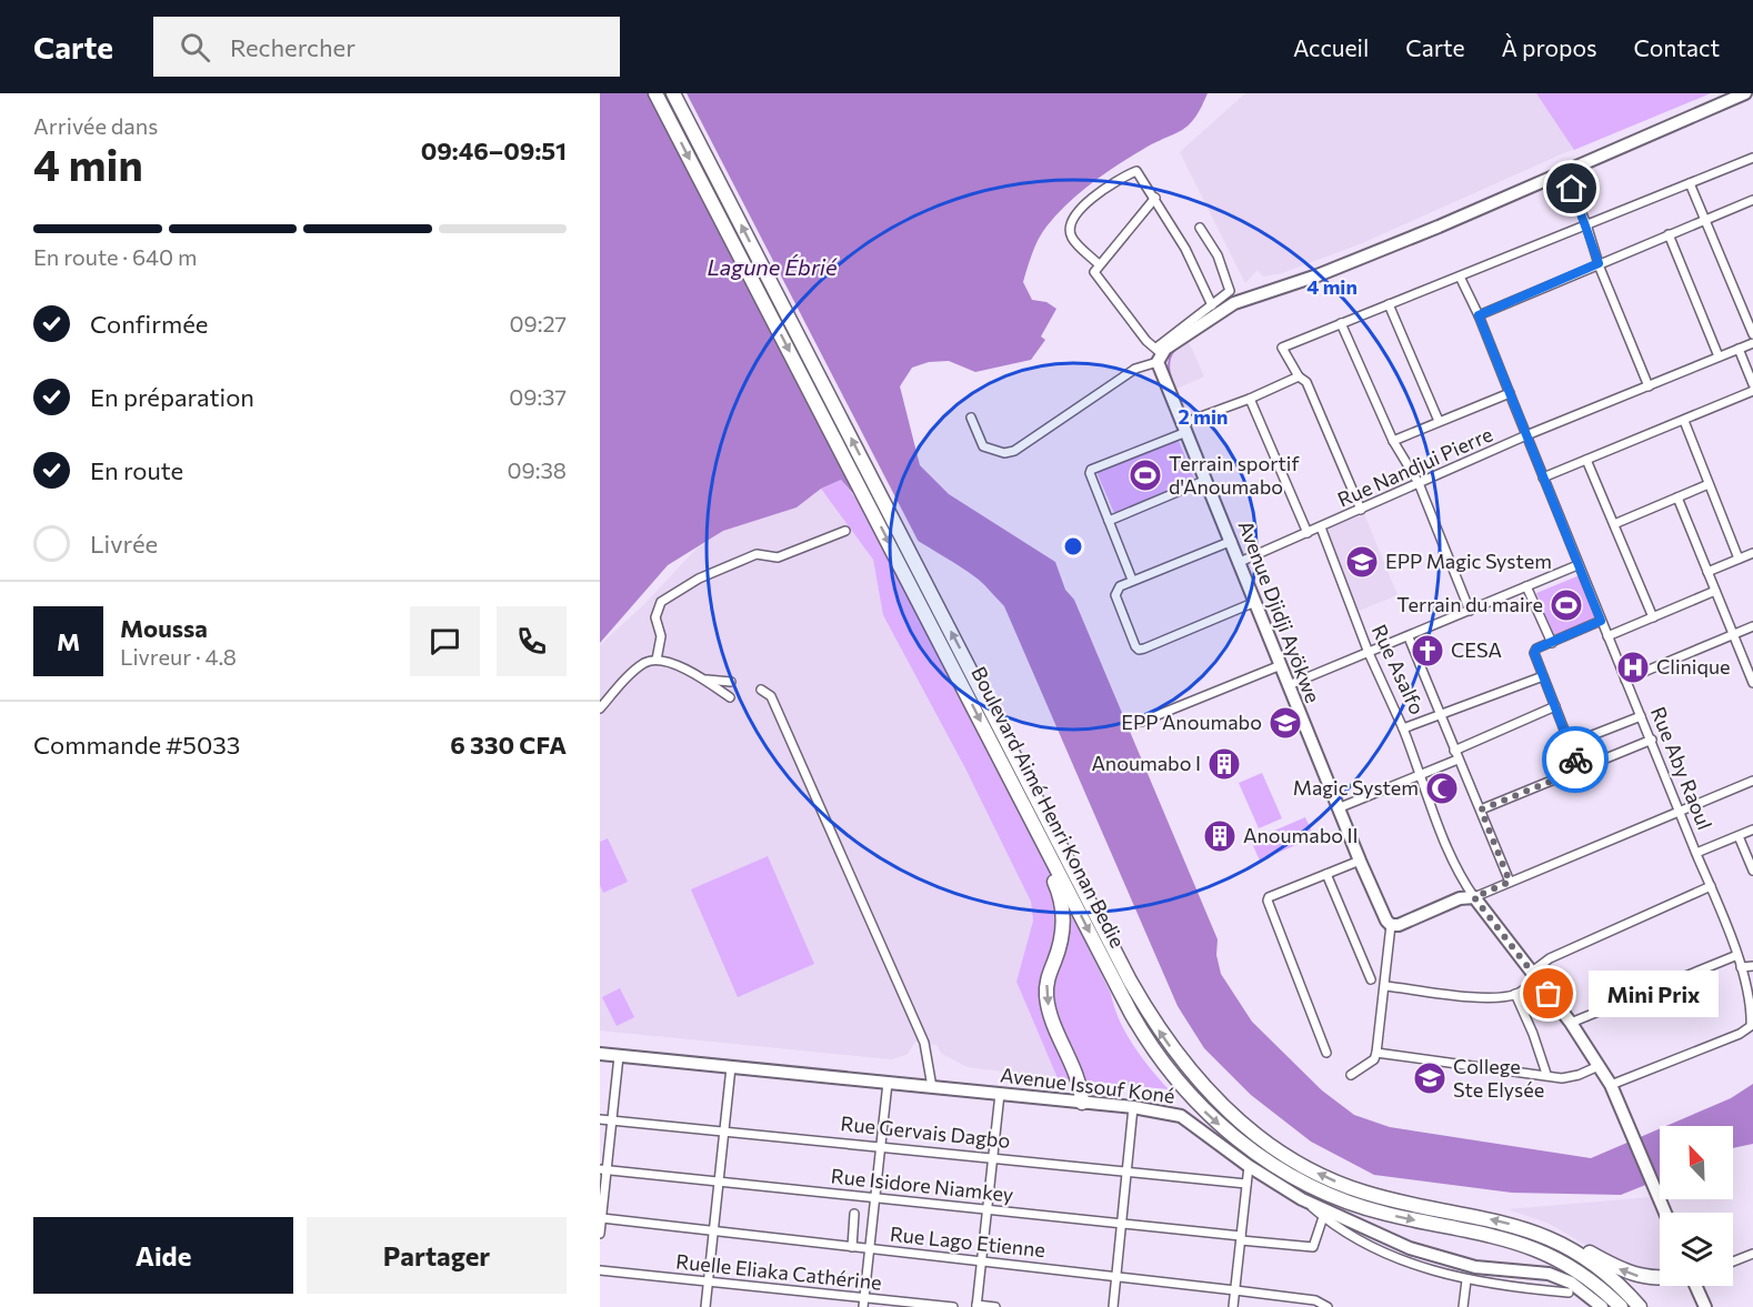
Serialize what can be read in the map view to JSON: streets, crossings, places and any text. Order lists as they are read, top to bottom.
{
  "streets": {
    "highway": ["Boulevard Aimé Henri Konan Bedie"],
    "street": [
      "Rue Nandjui Pierre",
      "Avenue Djidji Ayökwe",
      "Rue Asalfo",
      "Rue Aby Raoul",
      "Avenue Issouf Koné",
      "Rue Gervais Dagbo",
      "Rue Isidore Niamkey",
      "Rue Lago Etienne",
      "Ruelle Eliaka Cathérine"
    ]
  },
  "crossings": [
    ["Rue Nandjui Pierre", "Avenue Djidji Ayökwe"],
    ["Rue Nandjui Pierre", "Rue Asalfo"],
    ["Rue Nandjui Pierre", "Rue Aby Raoul"]
  ],
  "water": ["Lagune Ébrié"],
  "places": {
    "sports": ["Terrain sportif d'Anoumabo", "Terrain du maire"],
    "school or university": ["EPP Magic System", "EPP Anoumabo", "College Ste Elysée"],
    "church": ["CESA"],
    "hospital": ["Clinique"],
    "building": ["Anoumabo I", "Anoumabo II"],
    "mosque": ["Magic System"],
    "other": ["Mini Prix"]
  },
  "north": "top left",
  "page": {
    "header": "Carte",
    "search": "Rechercher",
    "nav": [
      "Accueil",
      "Carte",
      "À propos",
      "Contact"
    ],
    "heading": ["4 min", "Arrivée dans", "09:46–09:51"],
    "panel": [
      "Moussa",
      "Livreur · 4.8",
      "Commande #5033",
      "6 330 CFA"
    ],
    "bar": "En route · 640 m",
    "list": [
      ["Confirmée", "09:27"],
      ["En préparation", "09:37"],
      ["En route", "09:38"],
      "Livrée"
    ],
    "round": "M",
    "bubble": "Mini Prix",
    "buttons": ["Aide", "Partager"]
  },
  "rings": ["4 min", "2 min"]
}
